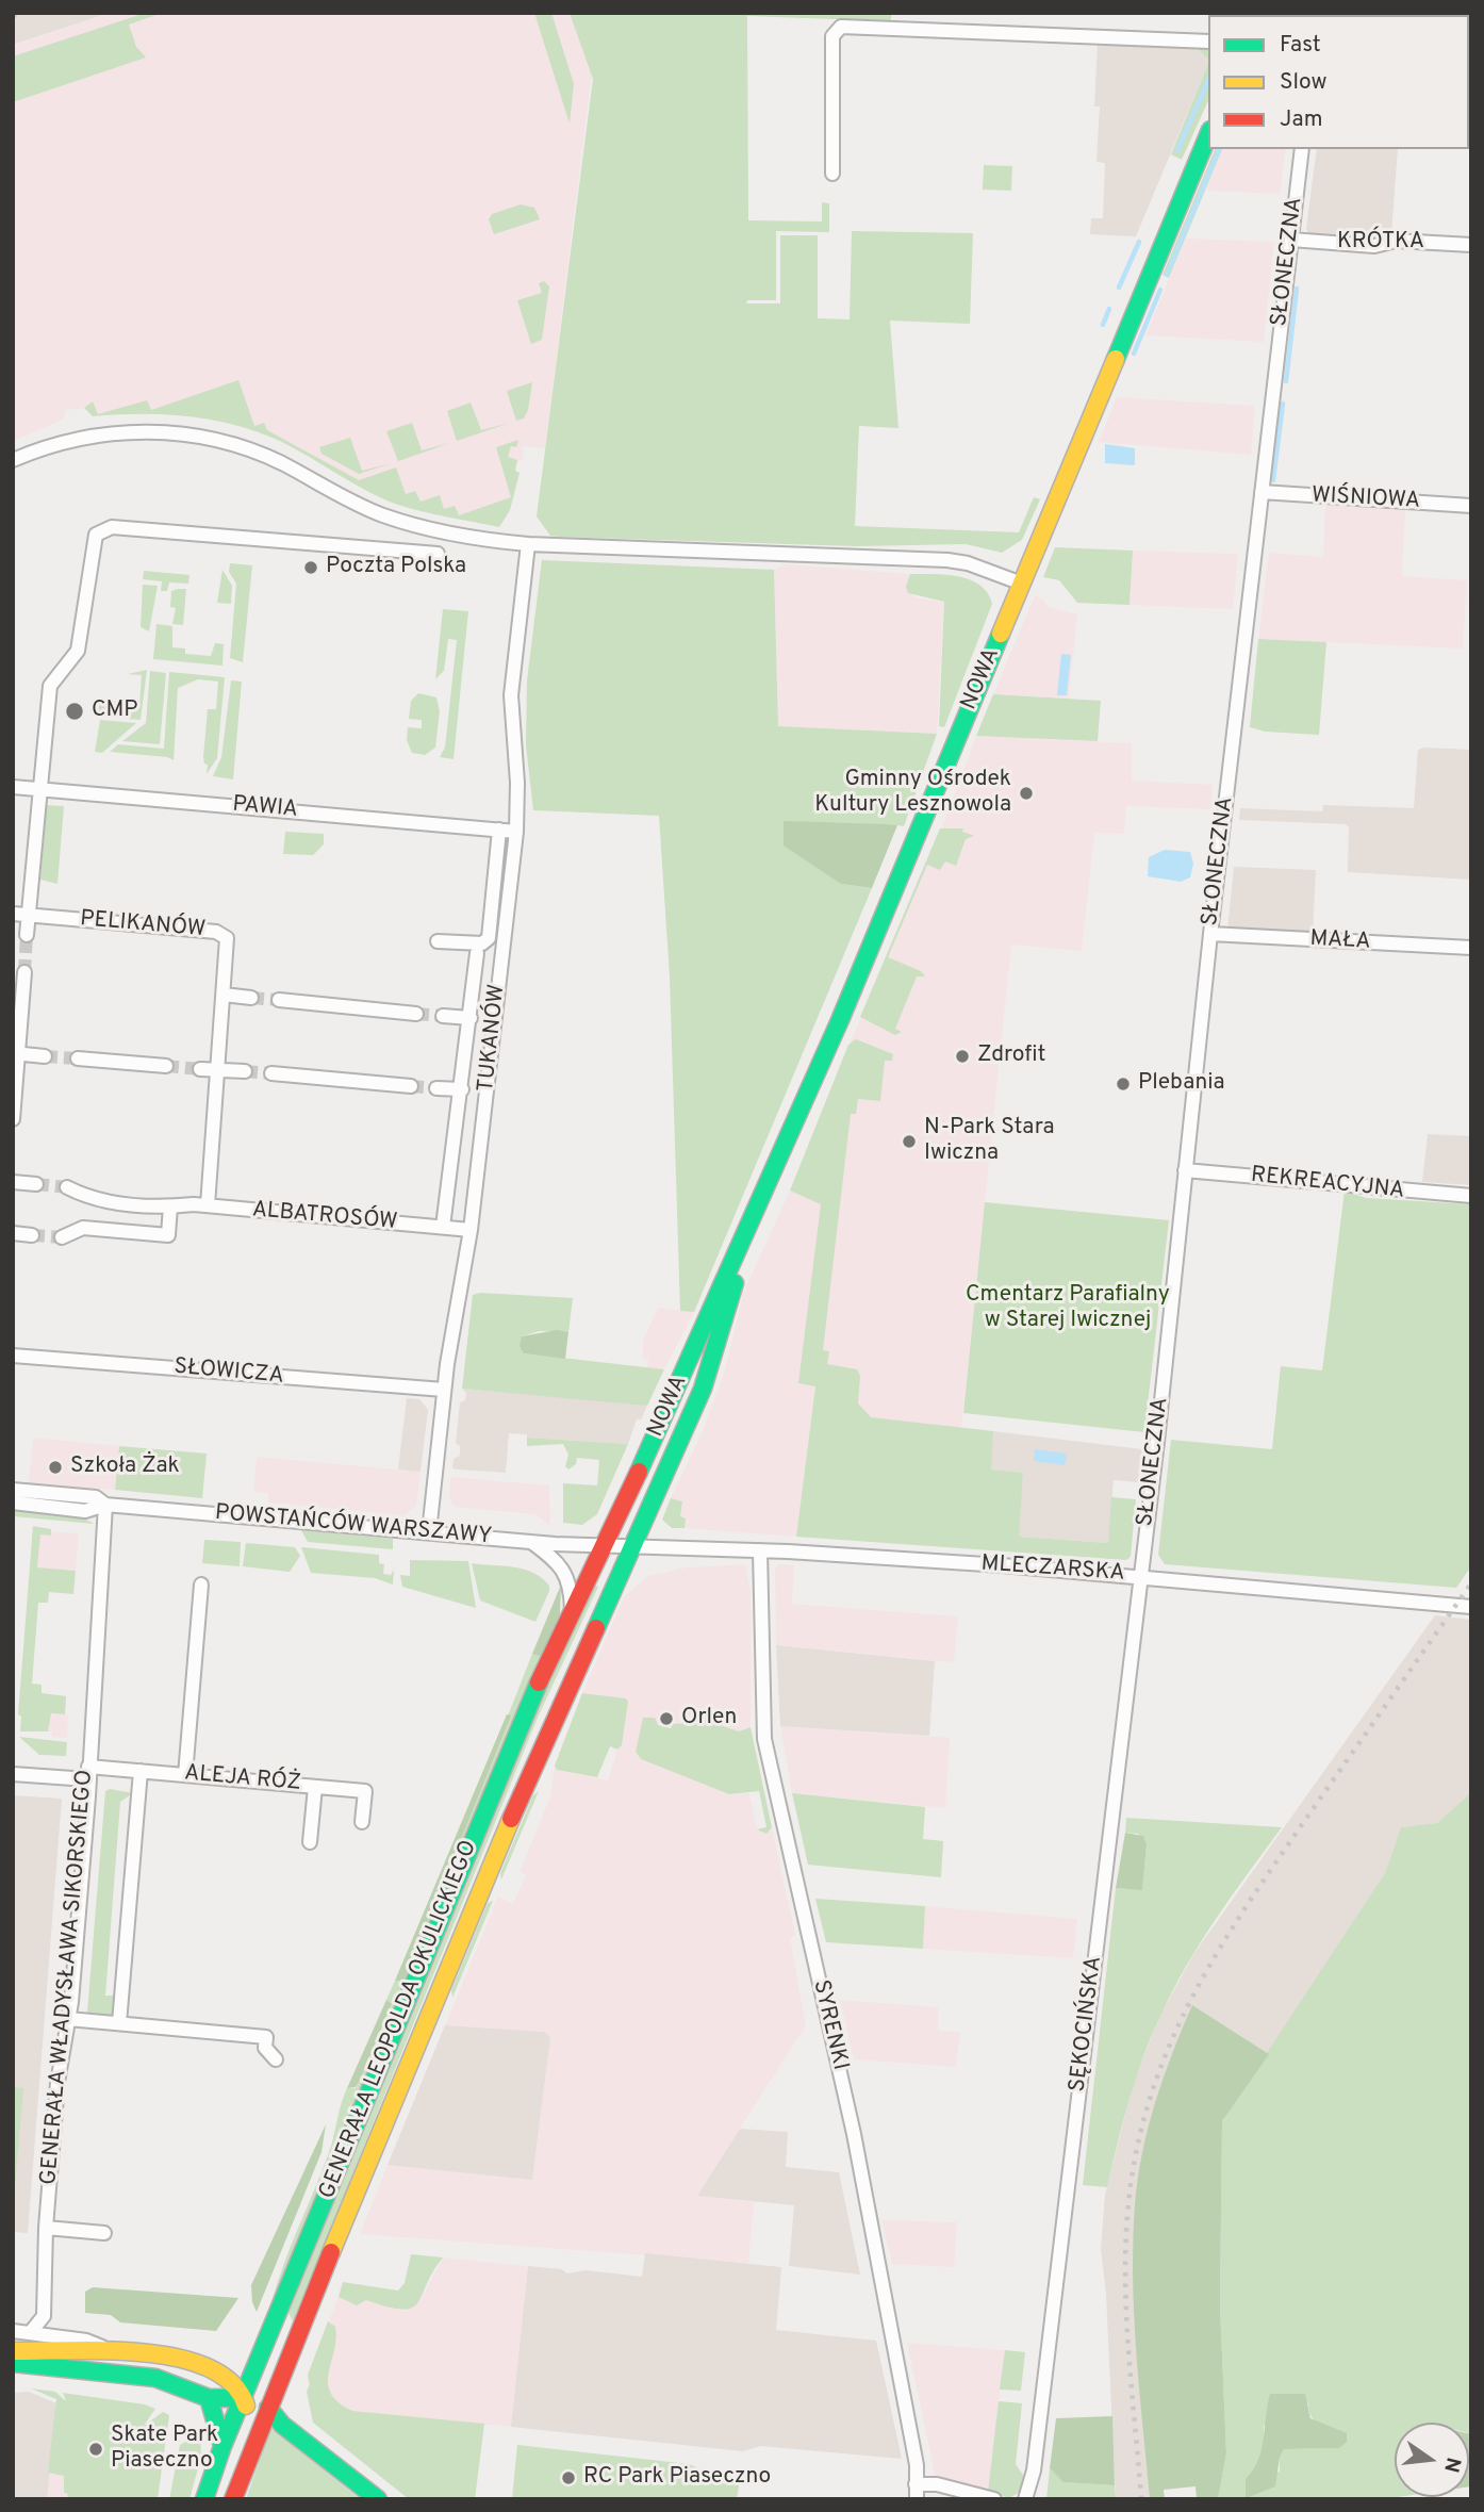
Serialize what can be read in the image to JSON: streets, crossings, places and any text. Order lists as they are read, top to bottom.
{
  "streets": {
    "main road": ["NOWA", "GENERAŁA LEOPOLDA OKULICKIEGO"],
    "street": [
      "KRÓTKA",
      "SŁONECZNA",
      "WIŚNIOWA",
      "PAWIA",
      "PELIKANÓW",
      "MAŁA",
      "TUKANÓW",
      "REKREACYJNA",
      "ALBATROSÓW",
      "SŁOWICZA",
      "POWSTAŃCÓW WARSZAWY",
      "MLECZARSKA",
      "ALEJA RÓŻ",
      "GENERAŁA WŁADYSŁAWA SIKORSKIEGO",
      "SĘKOCIŃSKA",
      "SYRENKI"
    ]
  },
  "crossings": [
    ["KRÓTKA", "SŁONECZNA"],
    ["SŁONECZNA", "WIŚNIOWA"],
    ["SŁONECZNA", "MAŁA"],
    ["SŁONECZNA", "REKREACYJNA"],
    ["SŁONECZNA", "MLECZARSKA"],
    ["SŁONECZNA", "SĘKOCIŃSKA"],
    ["NOWA", "POWSTAŃCÓW WARSZAWY"],
    ["NOWA", "MLECZARSKA"],
    ["NOWA", "GENERAŁA LEOPOLDA OKULICKIEGO"],
    ["PAWIA", "TUKANÓW"],
    ["PELIKANÓW", "ALBATROSÓW"],
    ["TUKANÓW", "ALBATROSÓW"],
    ["TUKANÓW", "SŁOWICZA"],
    ["TUKANÓW", "POWSTAŃCÓW WARSZAWY"],
    ["POWSTAŃCÓW WARSZAWY", "MLECZARSKA"],
    ["POWSTAŃCÓW WARSZAWY", "GENERAŁA WŁADYSŁAWA SIKORSKIEGO"],
    ["POWSTAŃCÓW WARSZAWY", "GENERAŁA LEOPOLDA OKULICKIEGO"],
    ["MLECZARSKA", "GENERAŁA LEOPOLDA OKULICKIEGO"],
    ["MLECZARSKA", "SĘKOCIŃSKA"],
    ["MLECZARSKA", "SYRENKI"],
    ["ALEJA RÓŻ", "GENERAŁA WŁADYSŁAWA SIKORSKIEGO"]
  ],
  "parks": ["Cmentarz Parafialny w Starej Iwicznej"],
  "places": [
    "Poczta Polska",
    "CMP",
    "Gminny Ośrodek Kultury Lesznowola",
    "Zdrofit",
    "Plebania",
    "N-Park Stara Iwiczna",
    "Szkoła Żak",
    "Orlen",
    "Skate Park Piaseczno",
    "RC Park Piaseczno"
  ],
  "legend": ["Fast", "Slow", "Jam"],
  "north": "right"
}
